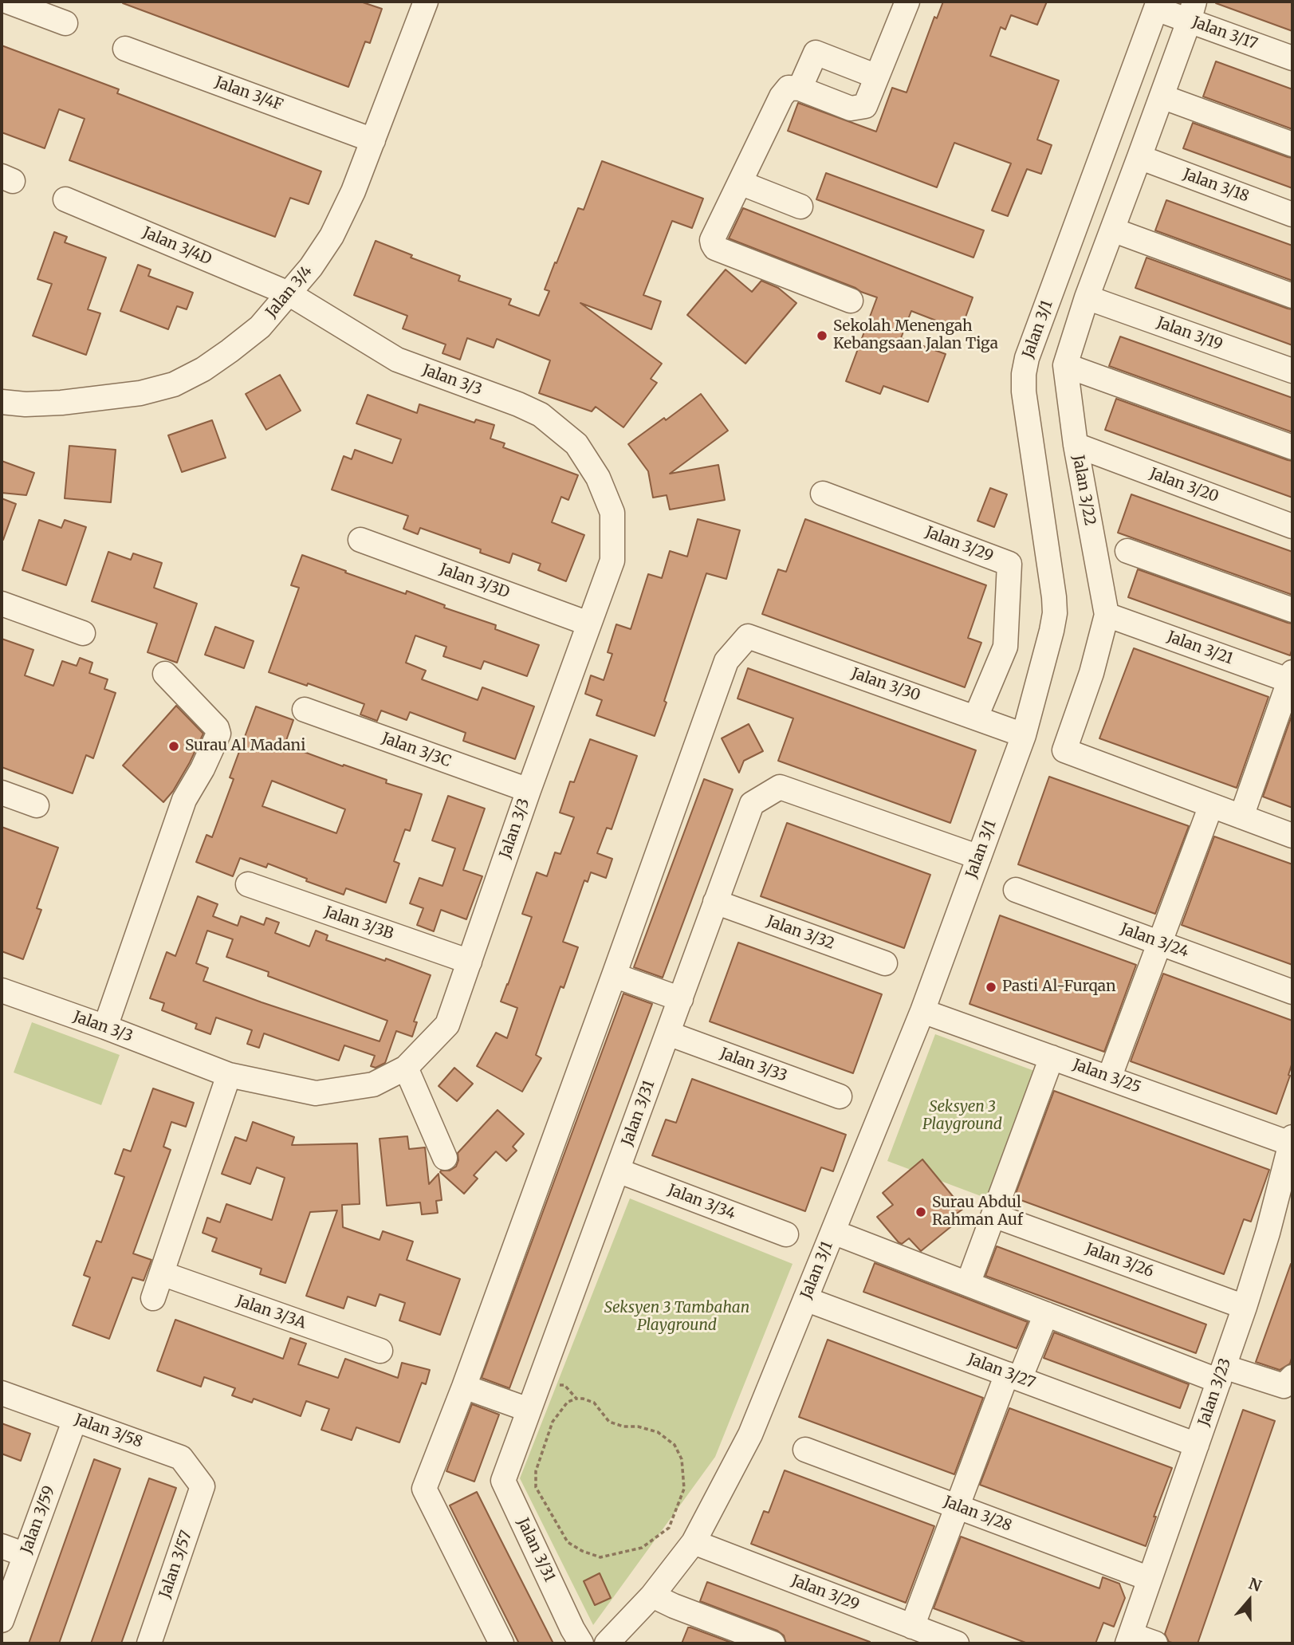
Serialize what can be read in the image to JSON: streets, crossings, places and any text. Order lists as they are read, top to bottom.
{
  "streets": {
    "street": [
      "Jalan 3/17",
      "Jalan 3/4F",
      "Jalan 3/18",
      "Jalan 3/4D",
      "Jalan 3/4",
      "Jalan 3/1",
      "Jalan 3/19",
      "Jalan 3/3",
      "Jalan 3/20",
      "Jalan 3/22",
      "Jalan 3/29",
      "Jalan 3/3D",
      "Jalan 3/21",
      "Jalan 3/30",
      "Jalan 3/3C",
      "Jalan 3/3B",
      "Jalan 3/32",
      "Jalan 3/24",
      "Jalan 3/33",
      "Jalan 3/25",
      "Jalan 3/31",
      "Jalan 3/34",
      "Jalan 3/26",
      "Jalan 3/3A",
      "Jalan 3/27",
      "Jalan 3/23",
      "Jalan 3/58",
      "Jalan 3/28",
      "Jalan 3/59",
      "Jalan 3/57"
    ]
  },
  "crossings": [
    ["Jalan 3/17", "Jalan 3/1"],
    ["Jalan 3/17", "Jalan 3/22"],
    ["Jalan 3/4F", "Jalan 3/4"],
    ["Jalan 3/18", "Jalan 3/22"],
    ["Jalan 3/4D", "Jalan 3/4"],
    ["Jalan 3/4D", "Jalan 3/3"],
    ["Jalan 3/1", "Jalan 3/29"],
    ["Jalan 3/1", "Jalan 3/30"],
    ["Jalan 3/1", "Jalan 3/25"],
    ["Jalan 3/1", "Jalan 3/31"],
    ["Jalan 3/1", "Jalan 3/27"],
    ["Jalan 3/19", "Jalan 3/22"],
    ["Jalan 3/3", "Jalan 3/3D"],
    ["Jalan 3/3", "Jalan 3/3C"],
    ["Jalan 3/3", "Jalan 3/3B"],
    ["Jalan 3/20", "Jalan 3/22"],
    ["Jalan 3/22", "Jalan 3/21"],
    ["Jalan 3/29", "Jalan 3/30"],
    ["Jalan 3/32", "Jalan 3/31"],
    ["Jalan 3/33", "Jalan 3/31"],
    ["Jalan 3/25", "Jalan 3/23"],
    ["Jalan 3/31", "Jalan 3/34"],
    ["Jalan 3/26", "Jalan 3/23"],
    ["Jalan 3/27", "Jalan 3/23"],
    ["Jalan 3/23", "Jalan 3/28"],
    ["Jalan 3/58", "Jalan 3/59"],
    ["Jalan 3/58", "Jalan 3/57"]
  ],
  "parks": ["Seksyen 3 Playground", "Seksyen 3 Tambahan Playground"],
  "places": [
    "Sekolah Menengah Kebangsaan Jalan Tiga",
    "Surau Al Madani",
    "Pasti Al-Furqan",
    "Surau Abdul Rahman Auf"
  ],
  "north": "top"
}
